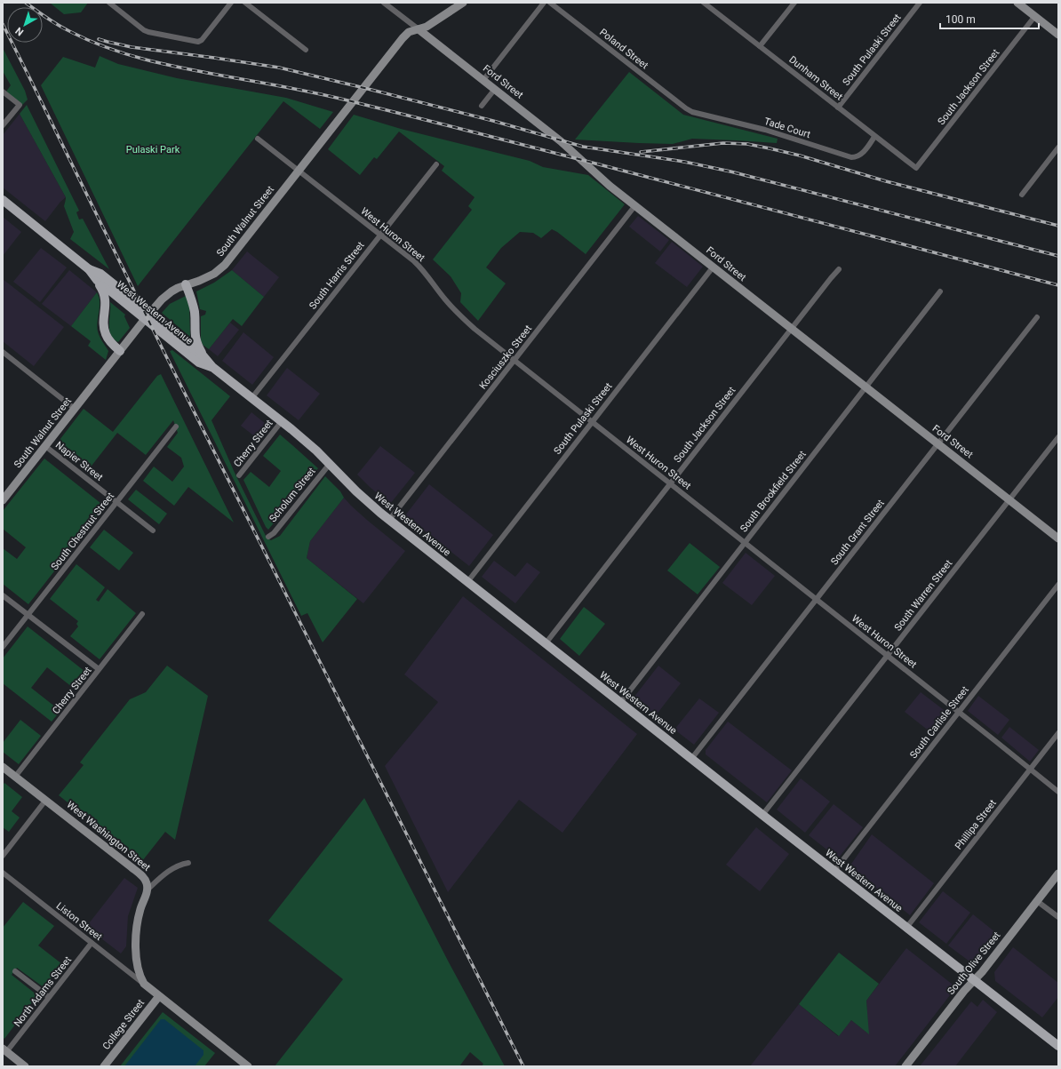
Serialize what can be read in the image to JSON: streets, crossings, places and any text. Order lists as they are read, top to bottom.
{
  "streets": {
    "main road": ["West Western Avenue"],
    "street": [
      "Poland Street",
      "South Pulaski Street",
      "Dunham Street",
      "Ford Street",
      "South Jackson Street",
      "Tade Court",
      "South Walnut Street",
      "West Huron Street",
      "South Harris Street",
      "Kosciuszko Street",
      "Cherry Street",
      "Napier Street",
      "South Brookfield Street",
      "Scholum Street",
      "South Chestnut Street",
      "South Grant Street",
      "South Warren Street",
      "South Carlisle Street",
      "Phillipa Street",
      "West Washington Street",
      "Liston Street",
      "South Olive Street",
      "North Adams Street",
      "College Street"
    ]
  },
  "crossings": [
    ["Poland Street", "Tade Court"],
    ["South Pulaski Street", "Dunham Street"],
    ["South Pulaski Street", "Ford Street"],
    ["South Pulaski Street", "West Huron Street"],
    ["South Pulaski Street", "West Western Avenue"],
    ["Dunham Street", "South Jackson Street"],
    ["Dunham Street", "Tade Court"],
    ["Ford Street", "South Jackson Street"],
    ["Ford Street", "South Walnut Street"],
    ["Ford Street", "Kosciuszko Street"],
    ["Ford Street", "South Brookfield Street"],
    ["Ford Street", "South Grant Street"],
    ["Ford Street", "South Warren Street"],
    ["South Jackson Street", "West Huron Street"],
    ["South Jackson Street", "West Western Avenue"],
    ["South Walnut Street", "West Huron Street"],
    ["South Walnut Street", "West Western Avenue"],
    ["South Walnut Street", "Napier Street"],
    ["West Huron Street", "South Harris Street"],
    ["West Huron Street", "Kosciuszko Street"],
    ["West Huron Street", "South Brookfield Street"],
    ["West Huron Street", "South Grant Street"],
    ["West Huron Street", "South Warren Street"],
    ["West Huron Street", "South Carlisle Street"],
    ["West Huron Street", "Phillipa Street"],
    ["South Harris Street", "West Western Avenue"],
    ["West Western Avenue", "Kosciuszko Street"],
    ["West Western Avenue", "Cherry Street"],
    ["West Western Avenue", "South Brookfield Street"],
    ["West Western Avenue", "Scholum Street"],
    ["West Western Avenue", "South Grant Street"],
    ["West Western Avenue", "South Warren Street"],
    ["West Western Avenue", "South Carlisle Street"],
    ["West Western Avenue", "Phillipa Street"],
    ["West Western Avenue", "South Olive Street"],
    ["Cherry Street", "West Washington Street"],
    ["Napier Street", "South Chestnut Street"],
    ["Liston Street", "North Adams Street"]
  ],
  "parks": ["Pulaski Park"],
  "scale_bar": "100 m",
  "north": "bottom left"
}
